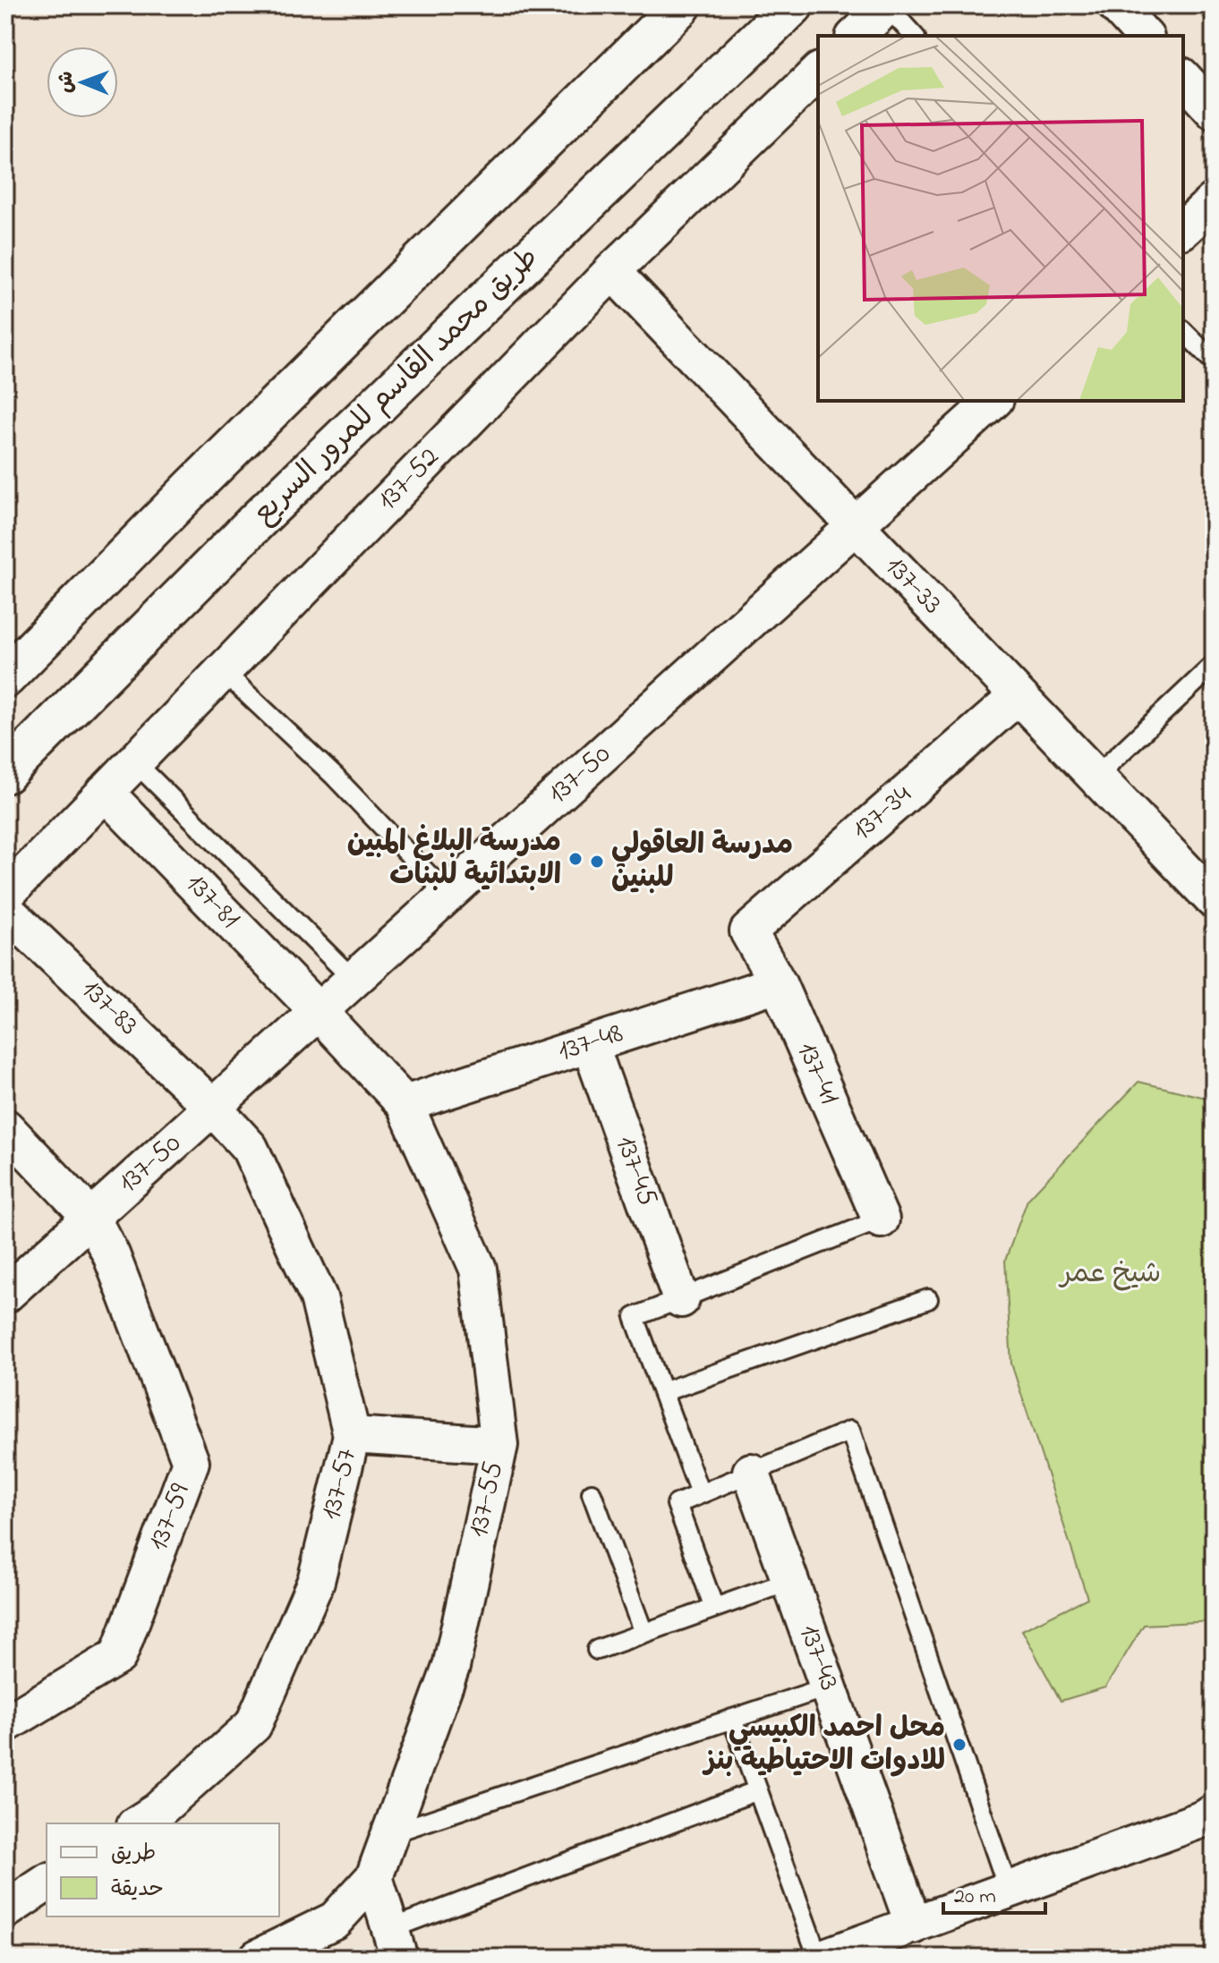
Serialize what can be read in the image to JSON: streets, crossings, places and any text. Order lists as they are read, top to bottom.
{
  "streets": {
    "highway": ["طريق محمد القاسم للمرور السريع"],
    "street": [
      "137-52",
      "137-33",
      "137-50",
      "137-34",
      "137-81",
      "137-83",
      "137-48",
      "137-41",
      "137-45",
      "137-57",
      "137-55",
      "137-59",
      "137-43"
    ]
  },
  "crossings": [
    ["137-52", "137-33"],
    ["137-52", "137-81"],
    ["137-33", "137-50"],
    ["137-33", "137-34"],
    ["137-50", "137-81"],
    ["137-50", "137-83"],
    ["137-50", "137-57"],
    ["137-50", "137-55"],
    ["137-50", "137-59"],
    ["137-34", "137-41"],
    ["137-81", "137-55"],
    ["137-83", "137-57"],
    ["137-48", "137-41"],
    ["137-48", "137-45"],
    ["137-48", "137-55"]
  ],
  "parks": ["شيخ عمر"],
  "places": ["مدرسة البلاغ المبين الابتدائية للبنات", "مدرسة العاقولي للبنين", "محل احمد الكبيسي للادوات الاحتياطية بنز"],
  "legend": ["طريق", "حديقة"],
  "scale_bar": "20 m",
  "north": "left"
}
